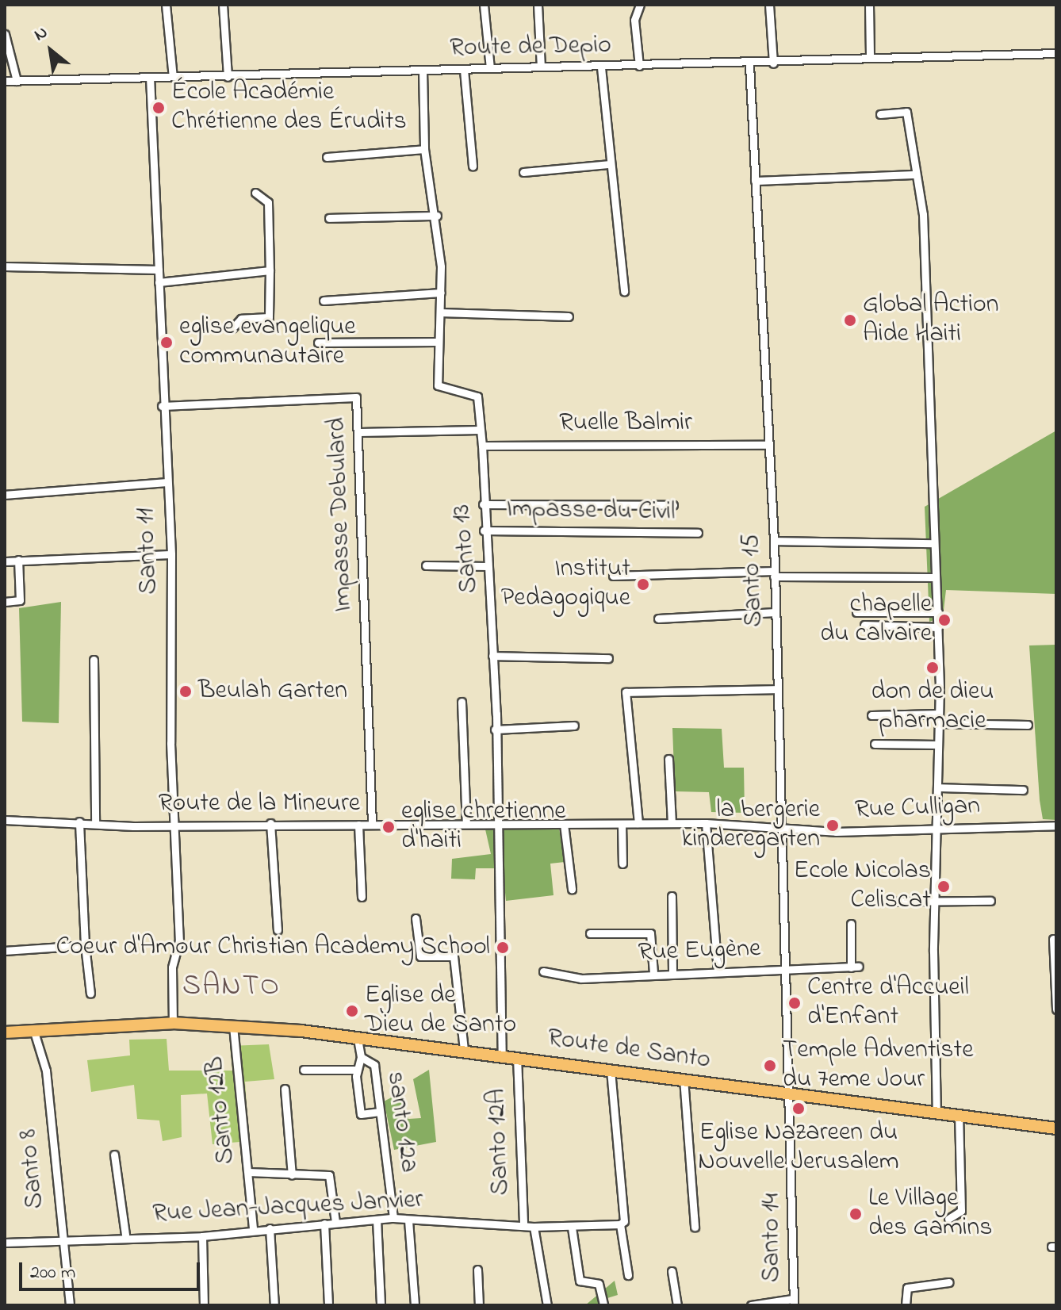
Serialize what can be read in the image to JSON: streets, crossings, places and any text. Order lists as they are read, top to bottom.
{
  "streets": {
    "main road": ["Route de Santo"],
    "street": [
      "Route de Depio",
      "Ruelle Balmir",
      "Impasse du Civil",
      "Impasse Debulard",
      "Santo 13",
      "Santo 11",
      "Santo 15",
      "Route de la Mineure",
      "Rue Culligan",
      "Rue Eugène",
      "Santo 12B",
      "santo 12a",
      "Santo 12A",
      "Santo 8",
      "Rue Jean-Jacques Janvier",
      "Santo 14"
    ]
  },
  "crossings": [
    ["Route de Depio", "Santo 13"],
    ["Route de Depio", "Santo 11"],
    ["Route de Depio", "Santo 15"],
    ["Ruelle Balmir", "Santo 13"],
    ["Ruelle Balmir", "Santo 15"],
    ["Impasse du Civil", "Santo 13"],
    ["Impasse Debulard", "Santo 11"],
    ["Impasse Debulard", "Route de la Mineure"],
    ["Santo 13", "Route de la Mineure"],
    ["Santo 13", "Route de Santo"],
    ["Santo 11", "Route de la Mineure"],
    ["Santo 11", "Route de Santo"],
    ["Santo 15", "Route de la Mineure"],
    ["Santo 15", "Rue Culligan"],
    ["Santo 15", "Rue Eugène"],
    ["Santo 15", "Route de Santo"],
    ["Santo 15", "Santo 14"],
    ["Route de la Mineure", "Rue Culligan"],
    ["Route de Santo", "Santo 12B"],
    ["Route de Santo", "santo 12a"],
    ["Route de Santo", "Santo 12A"],
    ["Route de Santo", "Santo 8"],
    ["Route de Santo", "Santo 14"],
    ["Santo 12B", "Rue Jean-Jacques Janvier"],
    ["santo 12a", "Rue Jean-Jacques Janvier"],
    ["Santo 12A", "Rue Jean-Jacques Janvier"],
    ["Santo 8", "Rue Jean-Jacques Janvier"]
  ],
  "districts": ["SANTO"],
  "places": [
    "École Académie Chrétienne des Érudits",
    "Global Action Aide Haiti",
    "eglise evangelique communautaire",
    "Institut Pedagogique",
    "chapelle du calvaire",
    "don de dieu pharmacie",
    "Beulah Garten",
    "la bergerie kinderegarten",
    "eglise chretienne d'haiti",
    "Ecole Nicolas Celiscat",
    "Coeur d'Amour Christian Academy School",
    "Centre d'Accueil d'Enfant",
    "Eglise de Dieu de Santo",
    "Temple Adventiste du 7eme Jour",
    "Eglise Nazareen du Nouvelle Jerusalem",
    "Le Village des Gamins"
  ],
  "scale_bar": "200 m",
  "north": "top left"
}
